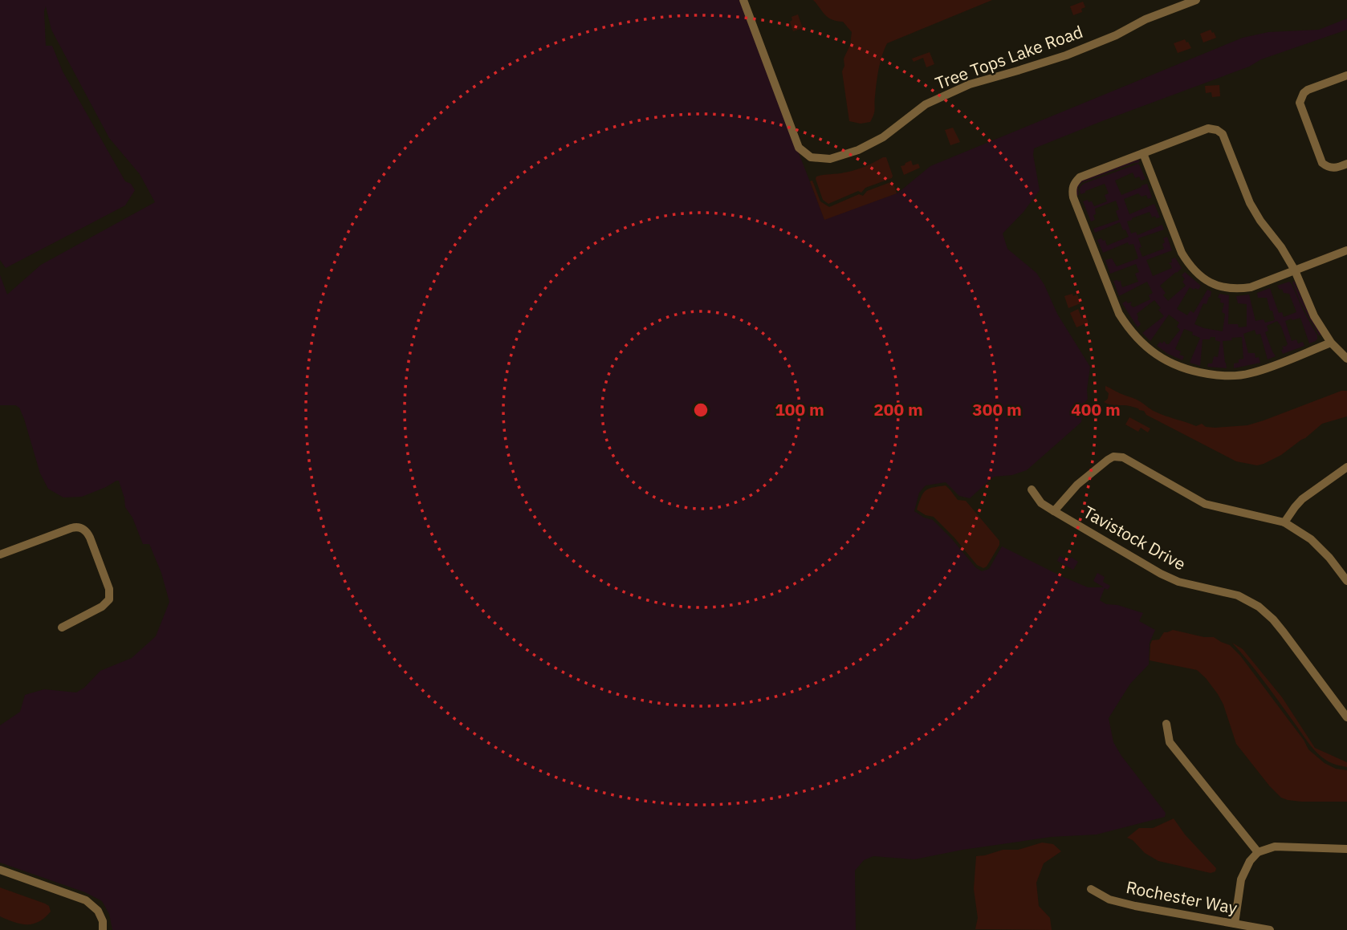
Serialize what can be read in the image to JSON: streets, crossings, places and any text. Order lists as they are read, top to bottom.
{
  "streets": {
    "street": ["Tree Tops Lake Road", "Tavistock Drive", "Rochester Way"]
  },
  "rings": [
    "100 m",
    "200 m",
    "300 m",
    "400 m"
  ]
}
